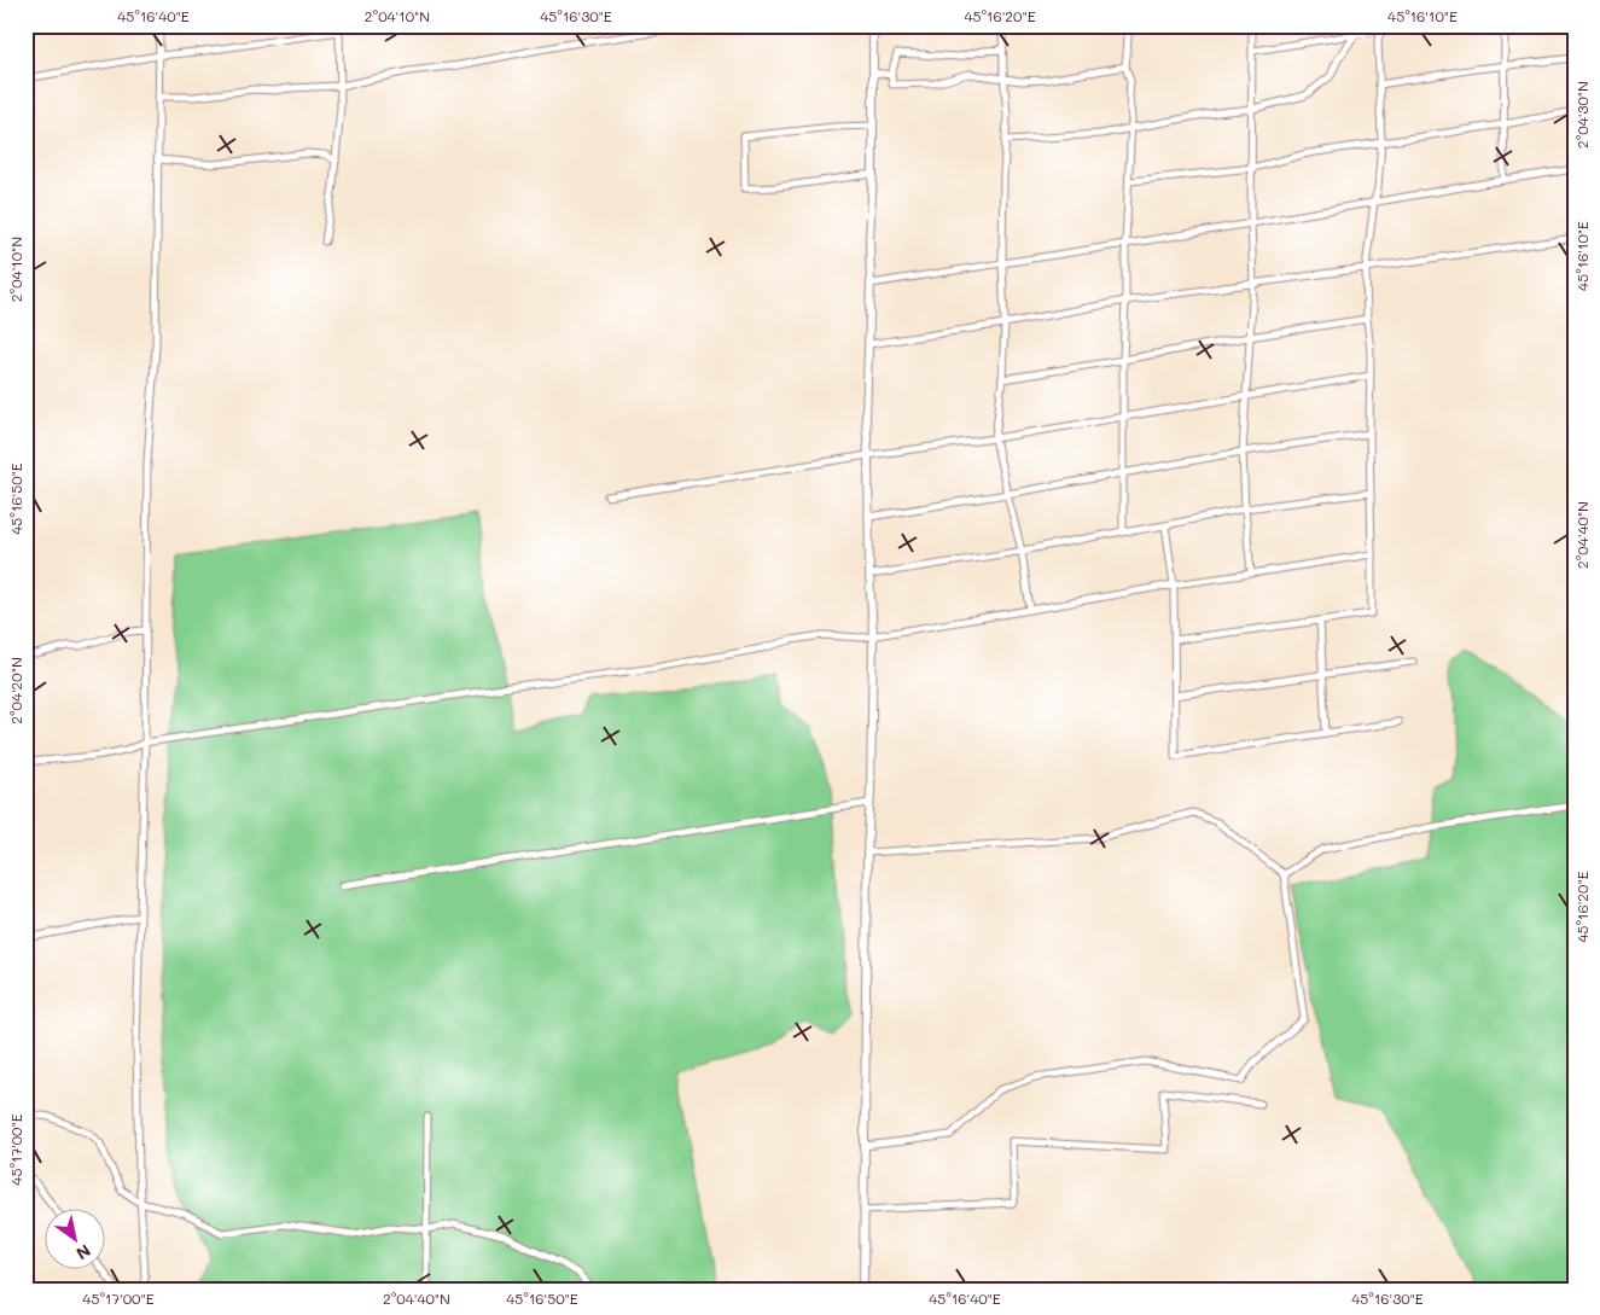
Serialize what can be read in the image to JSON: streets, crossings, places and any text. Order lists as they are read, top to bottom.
{
  "north": "bottom right",
  "coordinates": [
    "45°16'40\"E",
    "2°04'10\"N",
    "45°16'30\"E",
    "45°16'20\"E",
    "45°16'10\"E",
    "2°04'30\"N",
    "45°16'50\"E",
    "2°04'40\"N",
    "2°04'20\"N",
    "45°17'00\"E"
  ]
}
